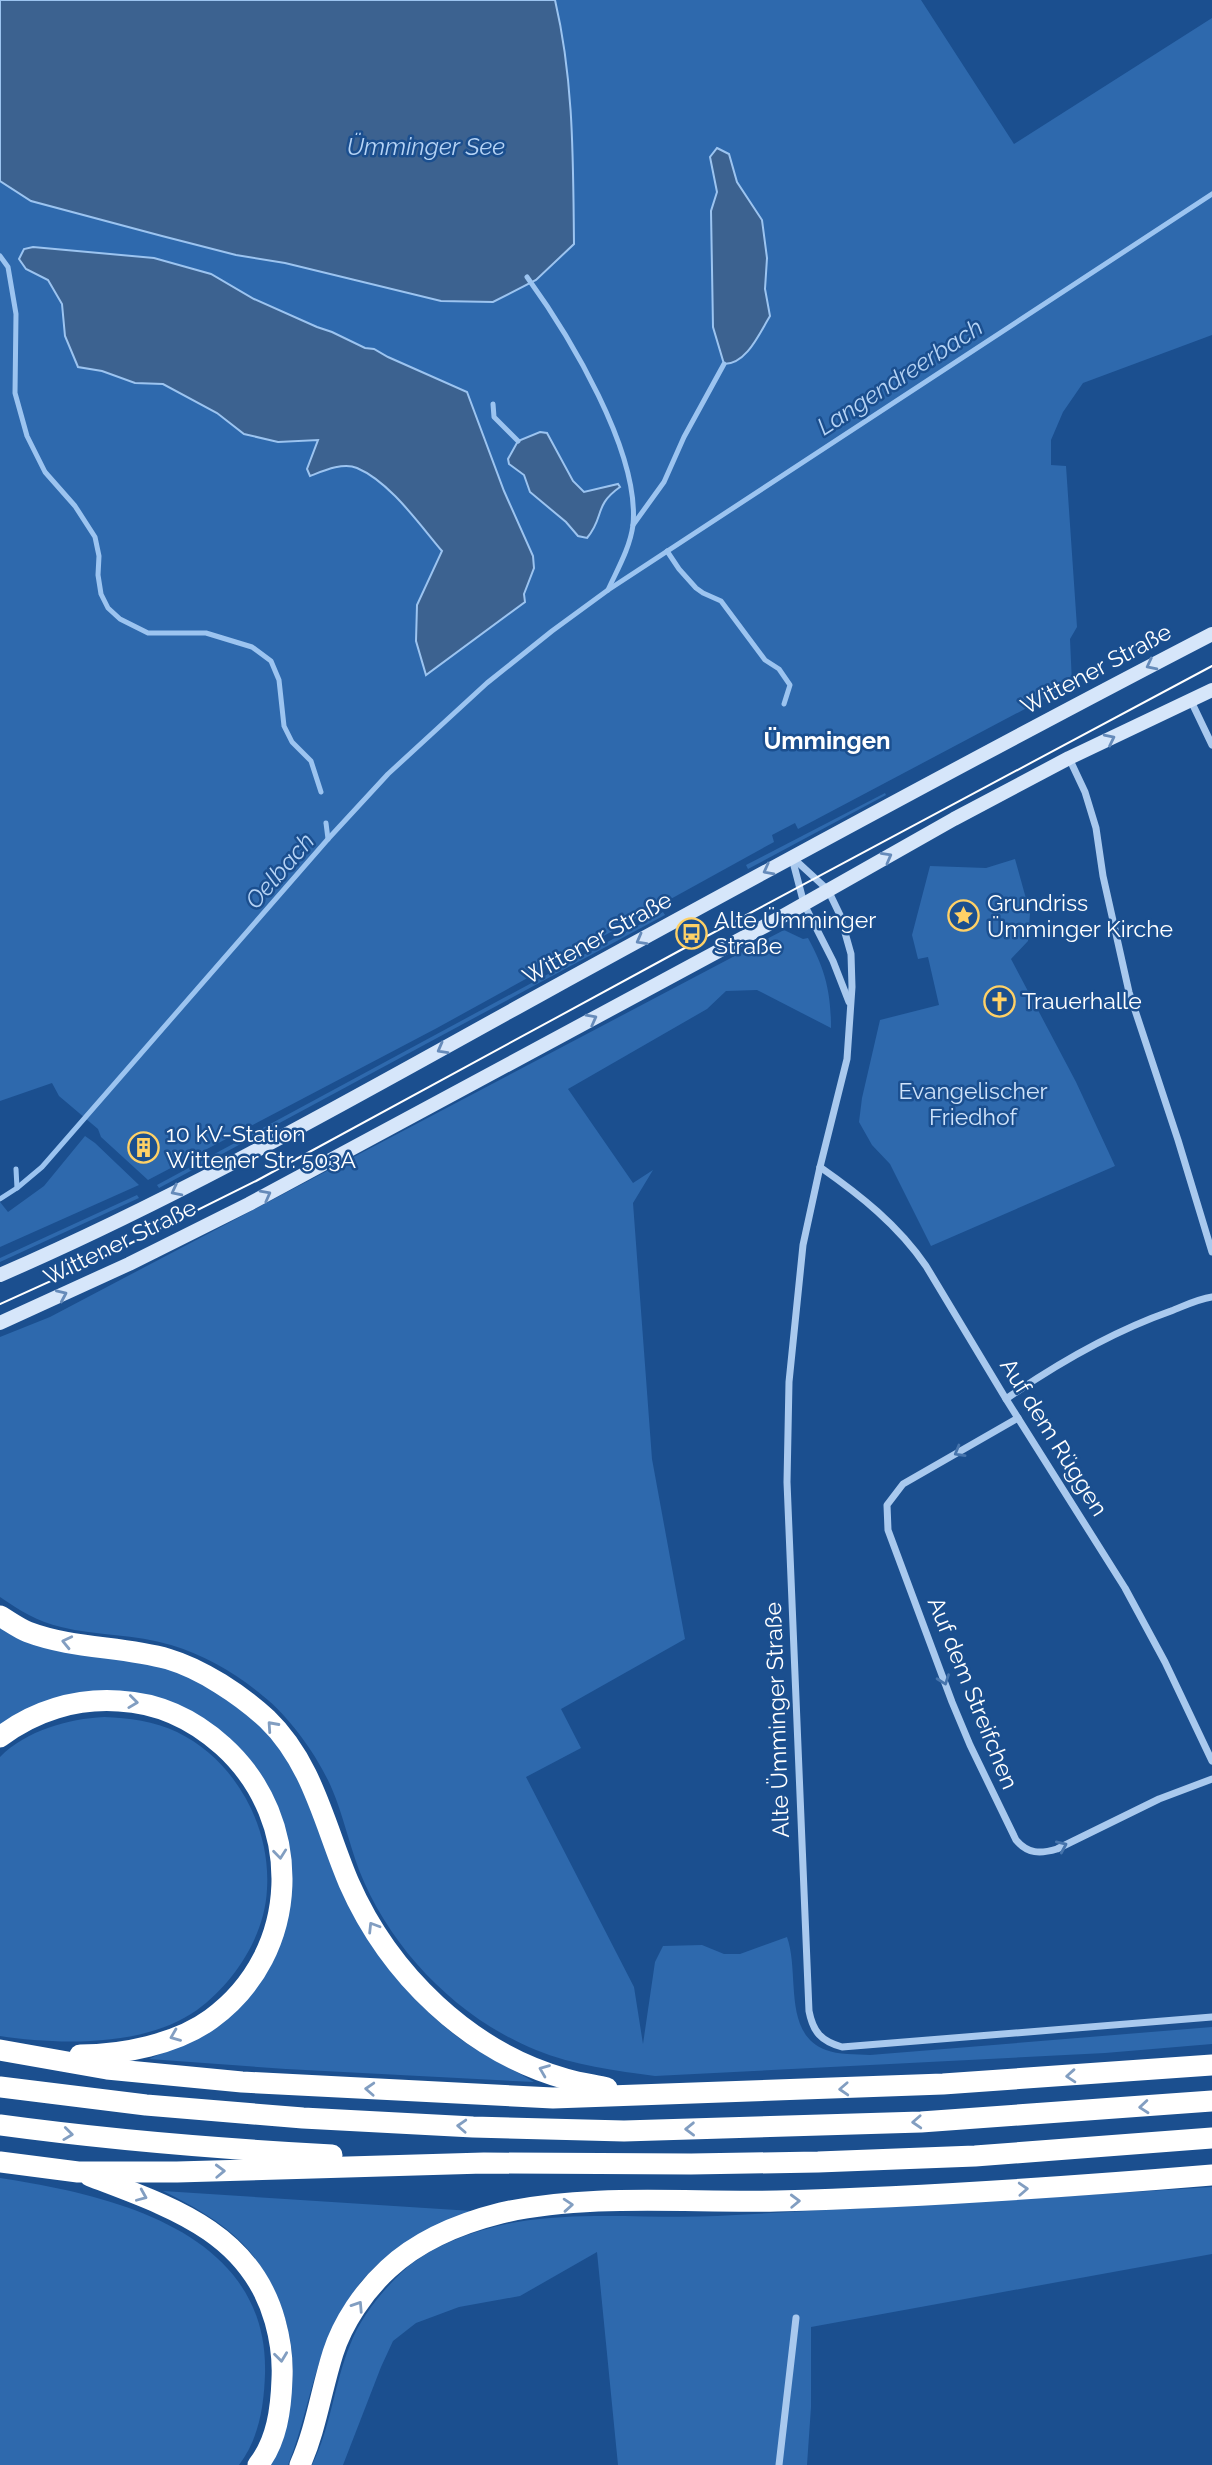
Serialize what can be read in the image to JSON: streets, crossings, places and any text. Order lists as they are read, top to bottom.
{
  "streets": {
    "main road": ["Wittener Straße"],
    "street": ["Auf dem Rüggen", "Auf dem Streifchen", "Alte Ümminger Straße"]
  },
  "crossings": [
    ["Wittener Straße", "Alte Ümminger Straße"],
    ["Auf dem Rüggen", "Auf dem Streifchen"],
    ["Auf dem Rüggen", "Alte Ümminger Straße"]
  ],
  "districts": ["Ümmingen"],
  "water": ["Ümminger See", "Langendreerbach", "Oelbach"],
  "parks": ["Evangelischer Friedhof"],
  "places": {
    "place": ["Grundriss Ümminger Kirche"],
    "bus stop": ["Alte Ümminger Straße"],
    "church": ["Trauerhalle"],
    "building": ["10 kV-Station Wittener Str. 503A"]
  }
}
